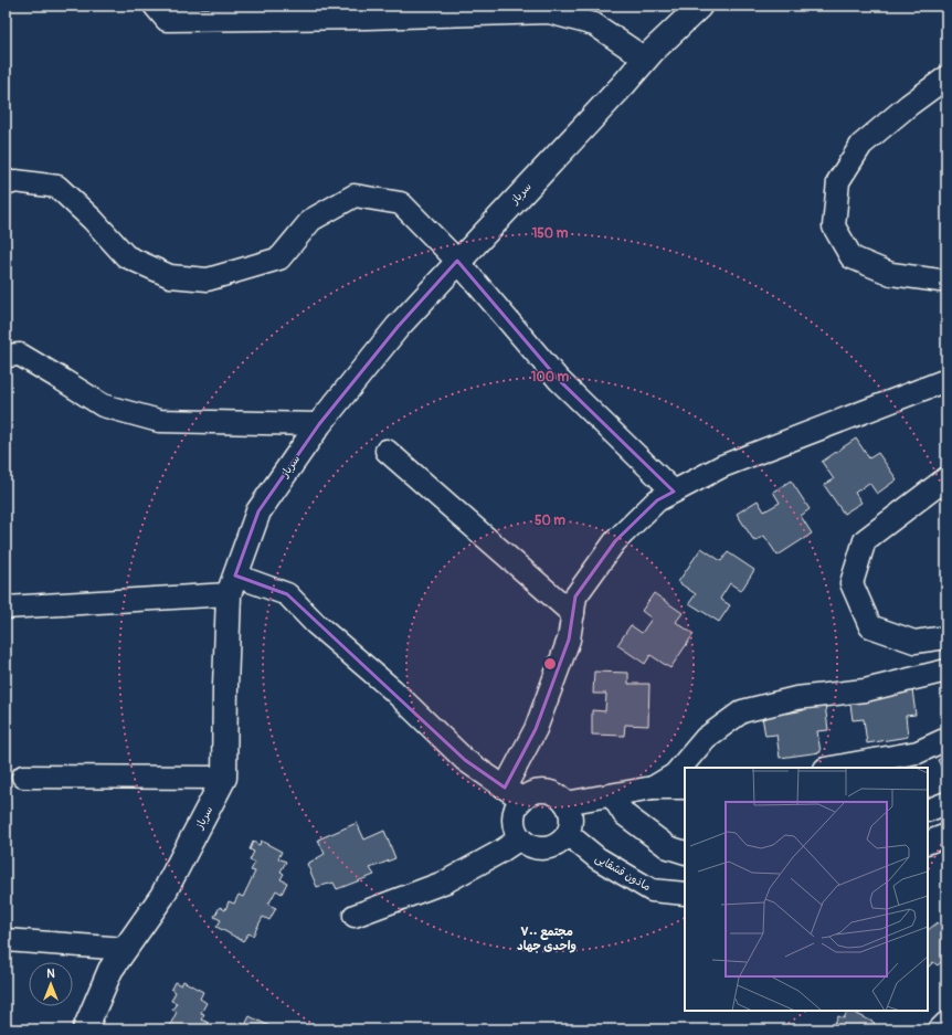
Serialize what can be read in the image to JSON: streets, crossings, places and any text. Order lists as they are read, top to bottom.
{
  "streets": {
    "street": ["سرباز", "ماذون قشقایی"]
  },
  "districts": ["مجتمع ۷۰۰ واحدی جهاد"],
  "north": "top",
  "rings": ["150 m", "100 m", "50 m"]
}
